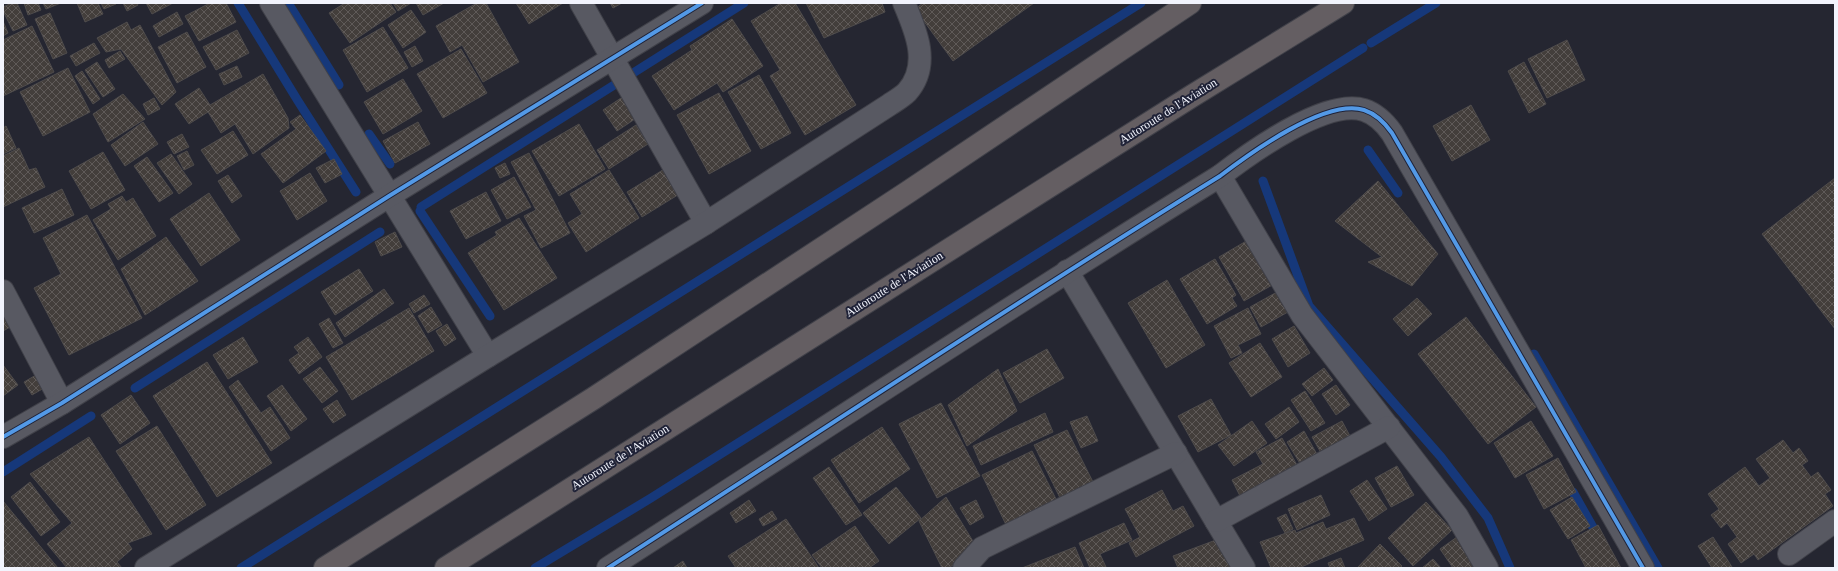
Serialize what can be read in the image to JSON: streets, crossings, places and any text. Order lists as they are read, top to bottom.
{
  "streets": {
    "highway": ["Autoroute de l'Aviation"]
  }
}
